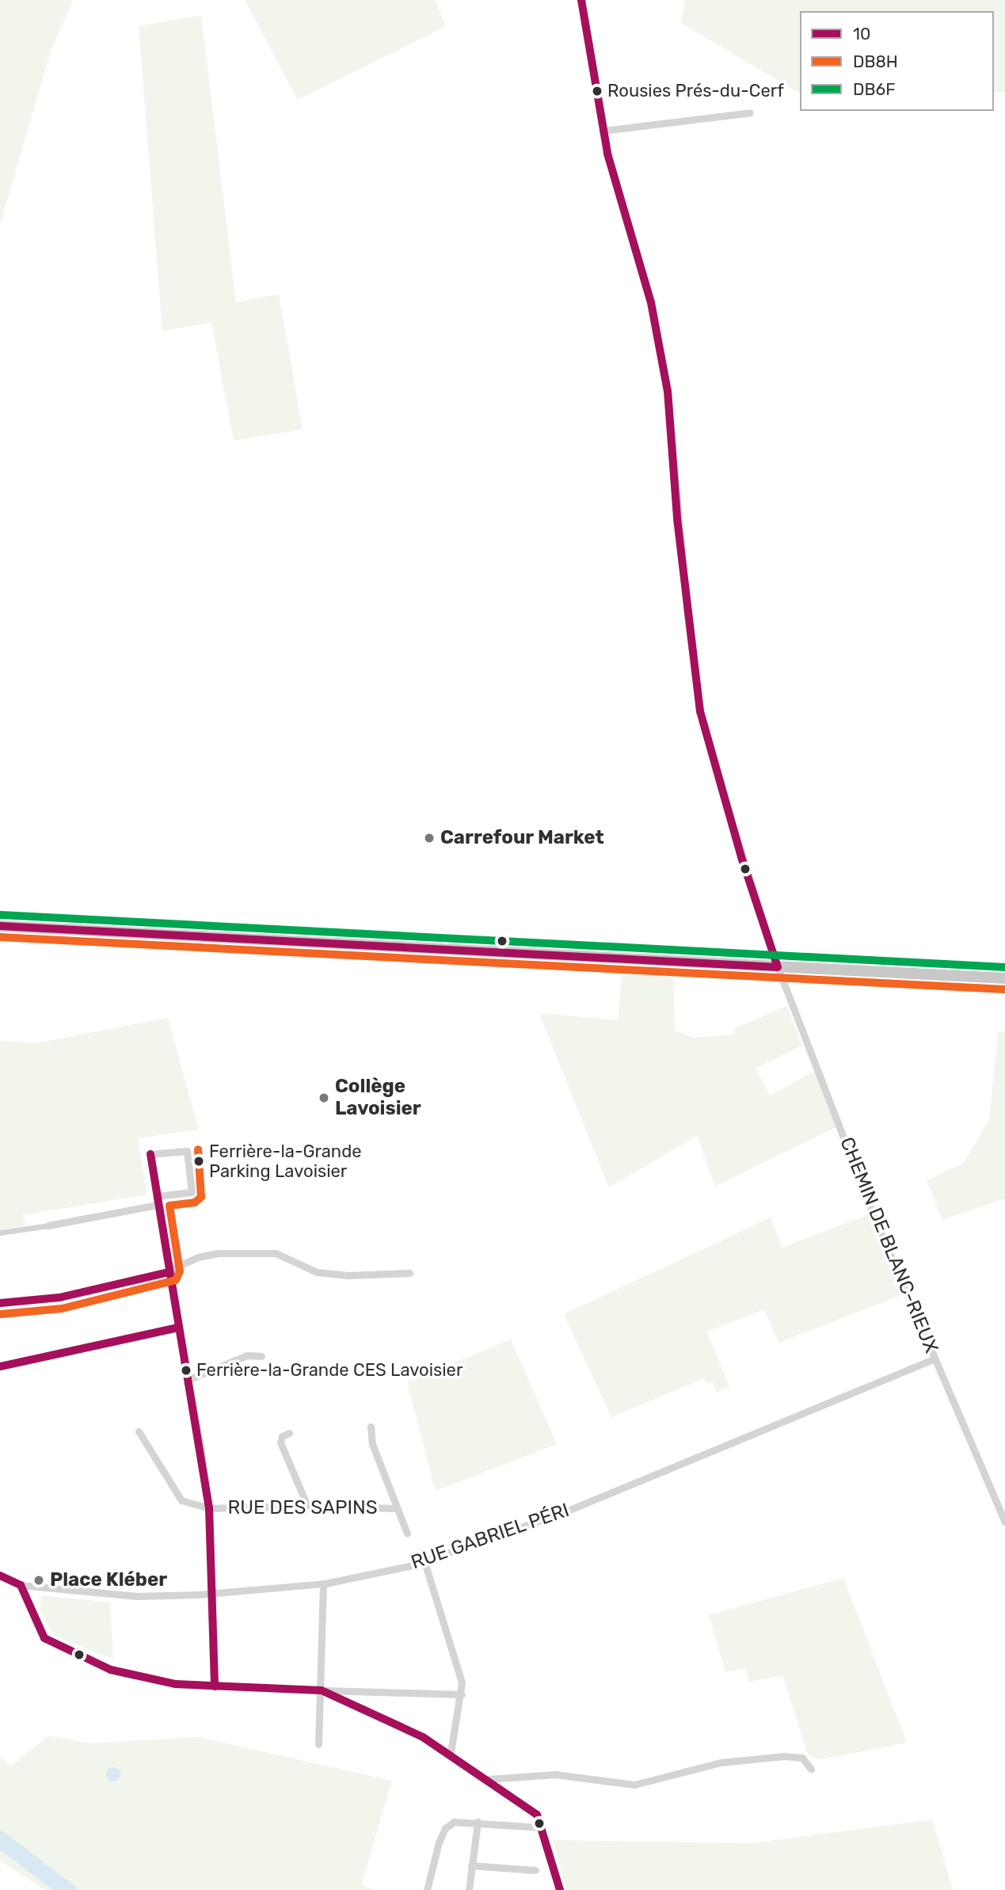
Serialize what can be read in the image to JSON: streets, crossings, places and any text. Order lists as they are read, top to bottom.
{
  "streets": {
    "street": ["CHEMIN DE BLANC-RIEUX", "RUE DES SAPINS", "RUE GABRIEL PÉRI"]
  },
  "crossings": [
    ["CHEMIN DE BLANC-RIEUX", "RUE GABRIEL PÉRI"]
  ],
  "places": [
    "Rousies Prés-du-Cerf",
    "Carrefour Market",
    "Collège Lavoisier",
    "Ferrière-la-Grande Parking Lavoisier",
    "Ferrière-la-Grande CES Lavoisier",
    "Place Kléber"
  ],
  "lines": ["transit line 10", "transit line DB6F", "transit line DB8H"],
  "legend": ["10", "DB8H", "DB6F"]
}
